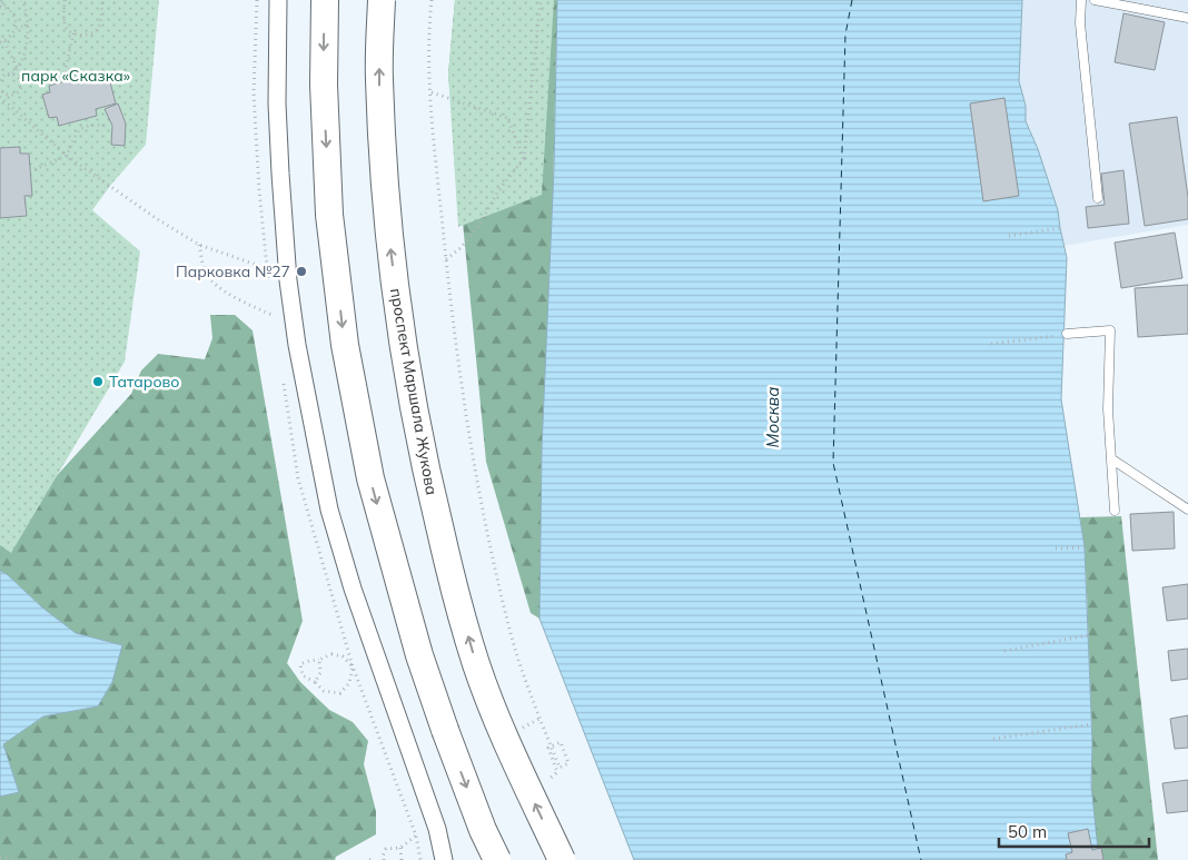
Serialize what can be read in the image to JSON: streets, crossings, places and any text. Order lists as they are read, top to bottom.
{
  "streets": {
    "main road": ["проспект Маршала Жукова"]
  },
  "water": ["Москва"],
  "parks": ["парк «Сказка»"],
  "places": ["Парковка №27", "Татарово"],
  "scale_bar": "50 m"
}
